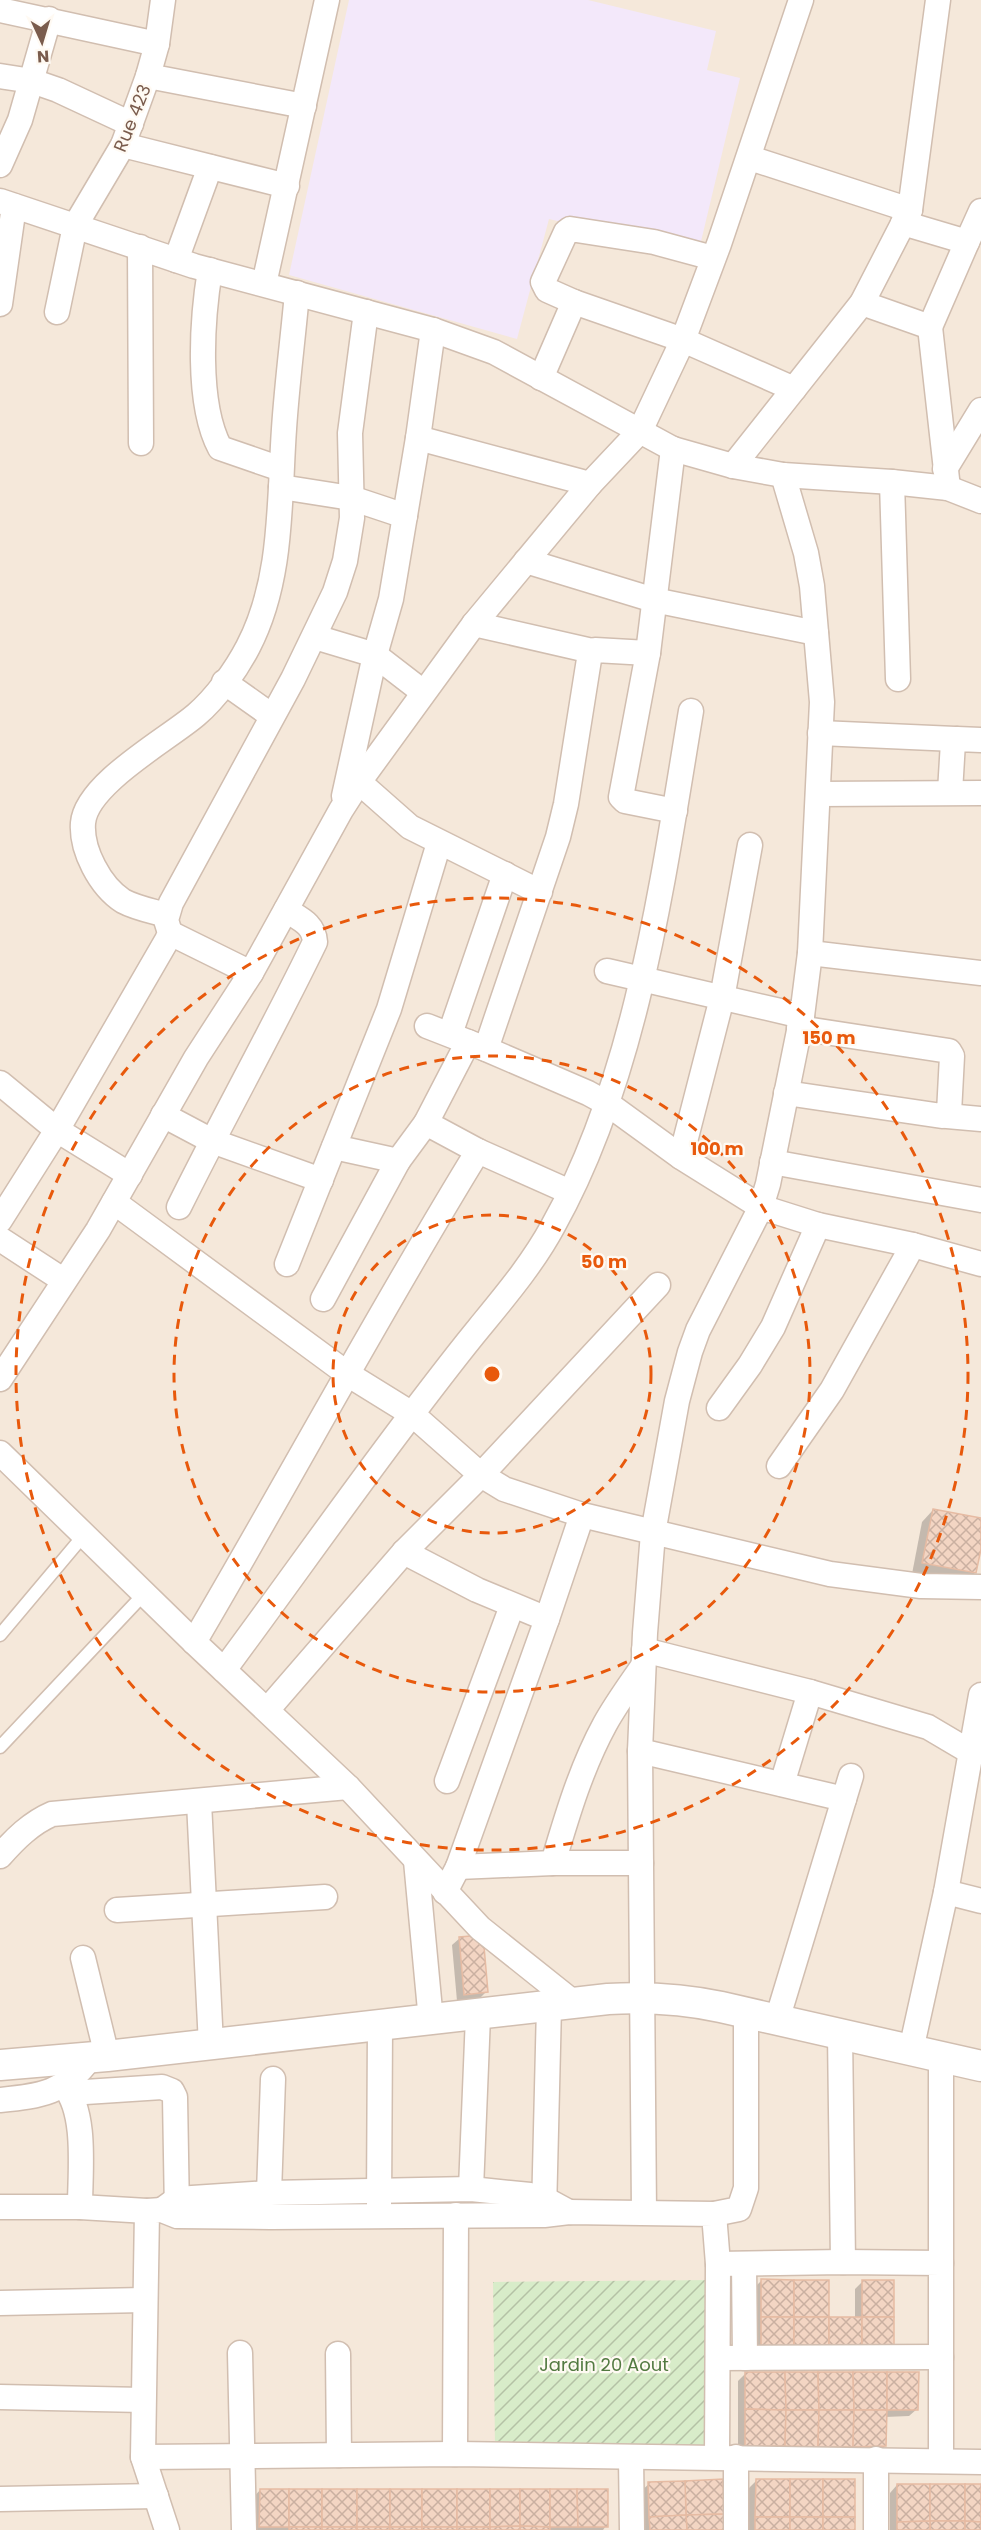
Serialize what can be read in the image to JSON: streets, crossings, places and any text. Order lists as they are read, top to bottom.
{
  "streets": {
    "street": ["Rue 423"]
  },
  "parks": ["Jardin 20 Aout"],
  "north": "bottom",
  "rings": ["150 m", "100 m", "50 m"]
}
